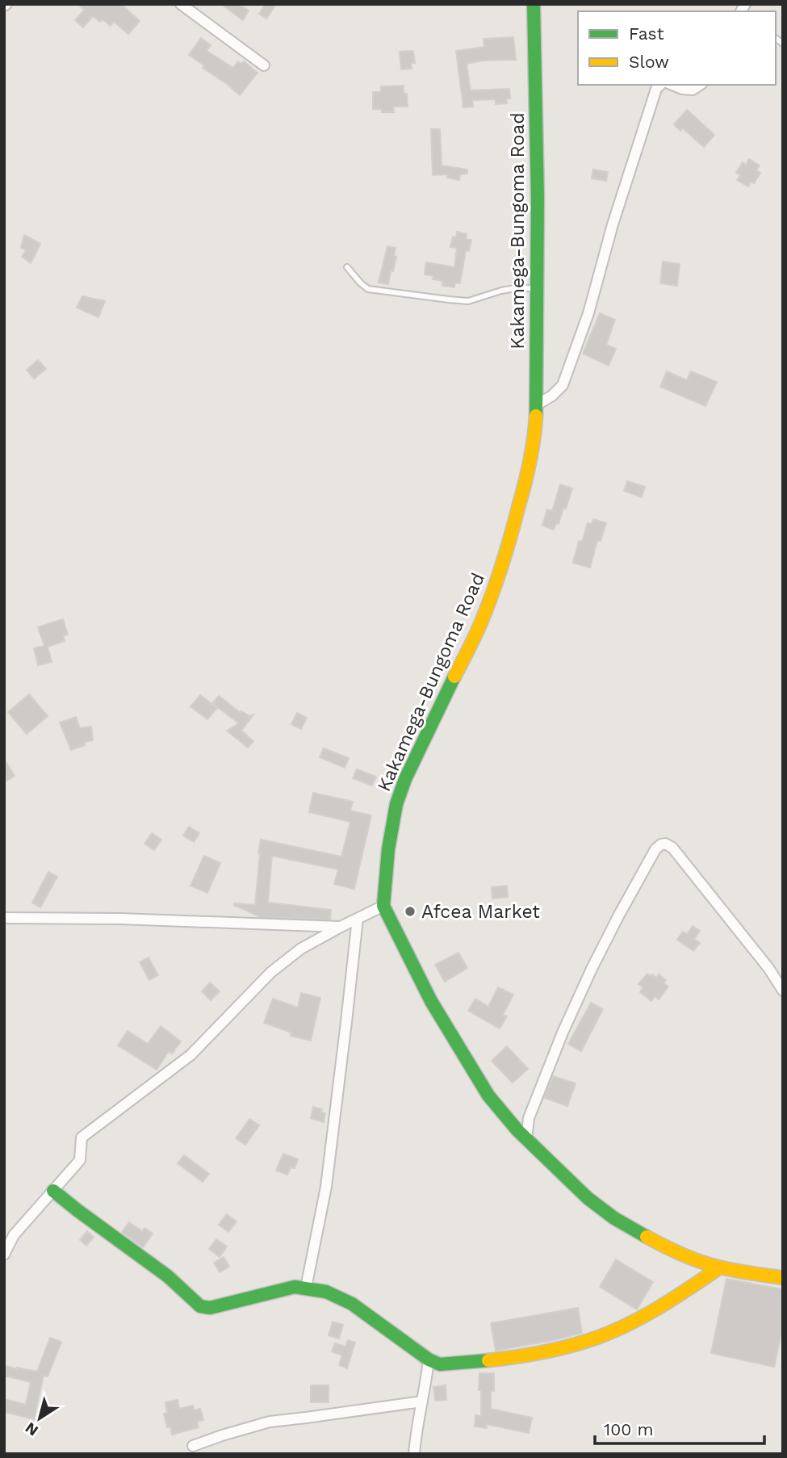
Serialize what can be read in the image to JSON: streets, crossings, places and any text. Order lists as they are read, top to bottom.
{
  "streets": {
    "main road": ["Kakamega-Bungoma Road"]
  },
  "places": ["Afcea Market"],
  "legend": ["Fast", "Slow"],
  "scale_bar": "100 m",
  "north": "bottom left"
}
